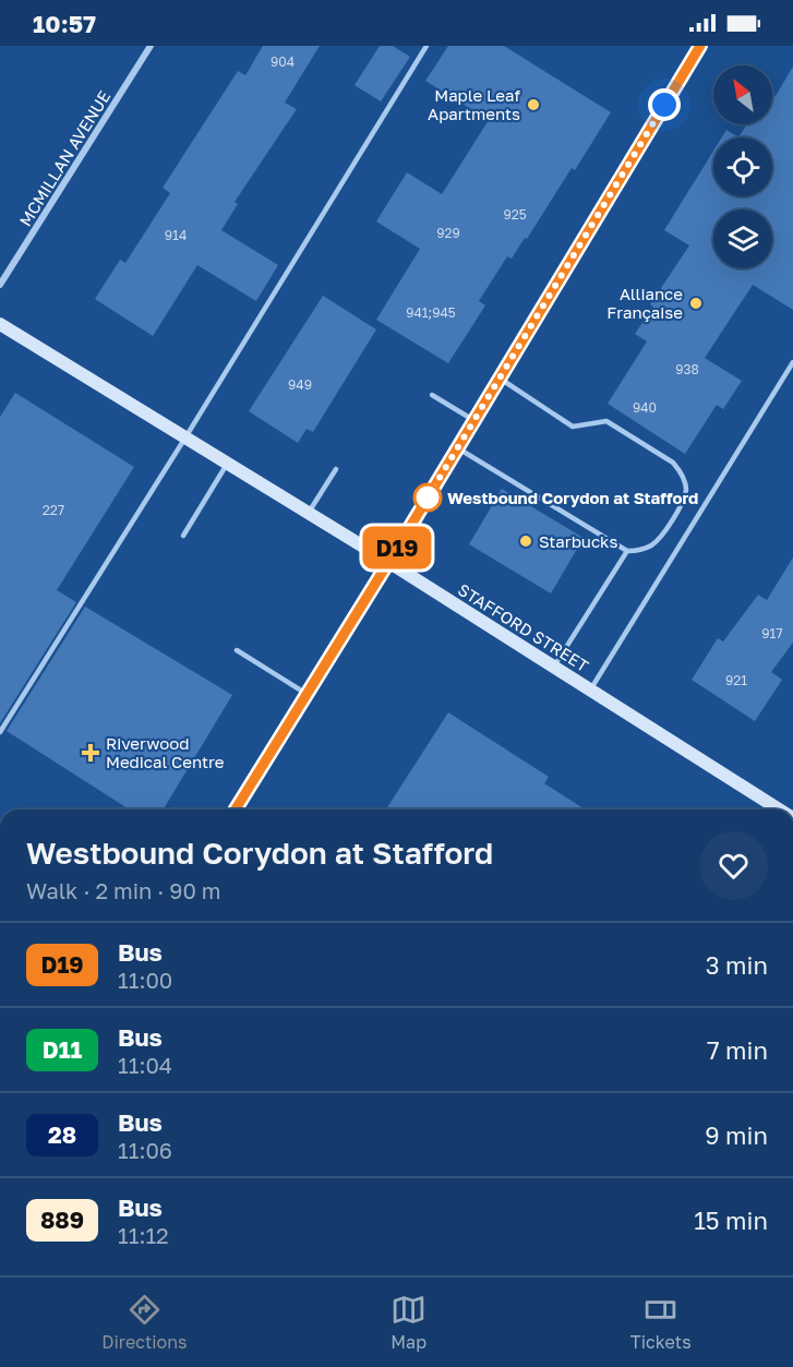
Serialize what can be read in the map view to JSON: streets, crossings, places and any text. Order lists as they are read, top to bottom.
{
  "streets": {
    "street": ["MCMILLAN AVENUE", "STAFFORD STREET"]
  },
  "places": {
    "other": [
      "Maple Leaf Apartments",
      "Alliance Française",
      "Westbound Corydon at Stafford",
      "Starbucks"
    ],
    "health": ["Riverwood Medical Centre"]
  },
  "lines": ["bus line D19"],
  "house_numbers": [
    "904",
    "925",
    "929",
    "914",
    "941;945",
    "938",
    "949",
    "940",
    "227",
    "917",
    "921"
  ],
  "north": "top left",
  "page": {
    "status": "10:57",
    "on_map": "D19",
    "heading": ["Westbound Corydon at Stafford", "Walk · 2 min · 90 m"],
    "list": [
      {
        "mark": "D19",
        "name": "Bus",
        "note": "11:00",
        "value": "3 min"
      },
      {
        "mark": "D11",
        "name": "Bus",
        "note": "11:04",
        "value": "7 min"
      },
      {
        "mark": "28",
        "name": "Bus",
        "note": "11:06",
        "value": "9 min"
      },
      {
        "mark": "889",
        "name": "Bus",
        "note": "11:12",
        "value": "15 min"
      }
    ],
    "tabs": ["Directions", "Map", "Tickets"]
  }
}
